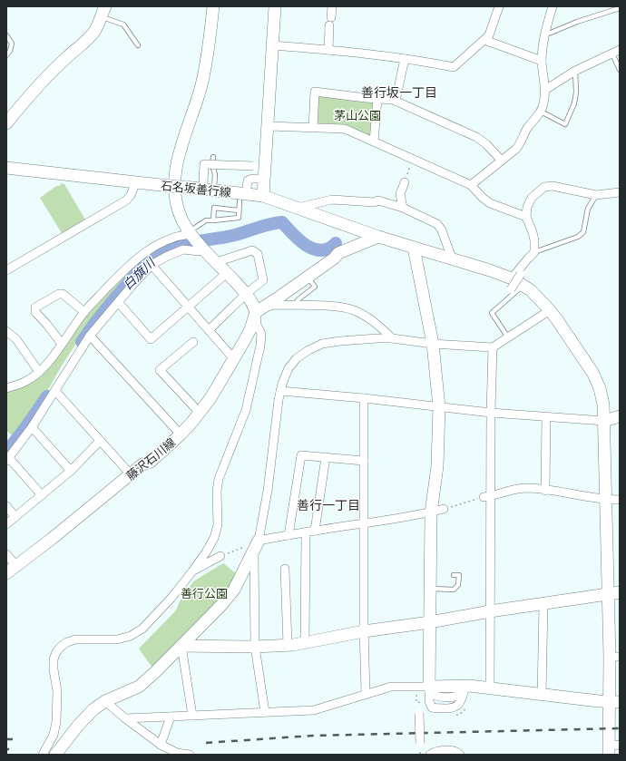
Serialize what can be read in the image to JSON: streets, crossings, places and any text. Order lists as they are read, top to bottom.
{
  "streets": {
    "street": ["石名坂善行線", "藤沢石川線"]
  },
  "districts": ["善行坂一丁目", "善行一丁目"],
  "water": ["白旗川"],
  "parks": ["茅山公園", "善行公園"]
}
